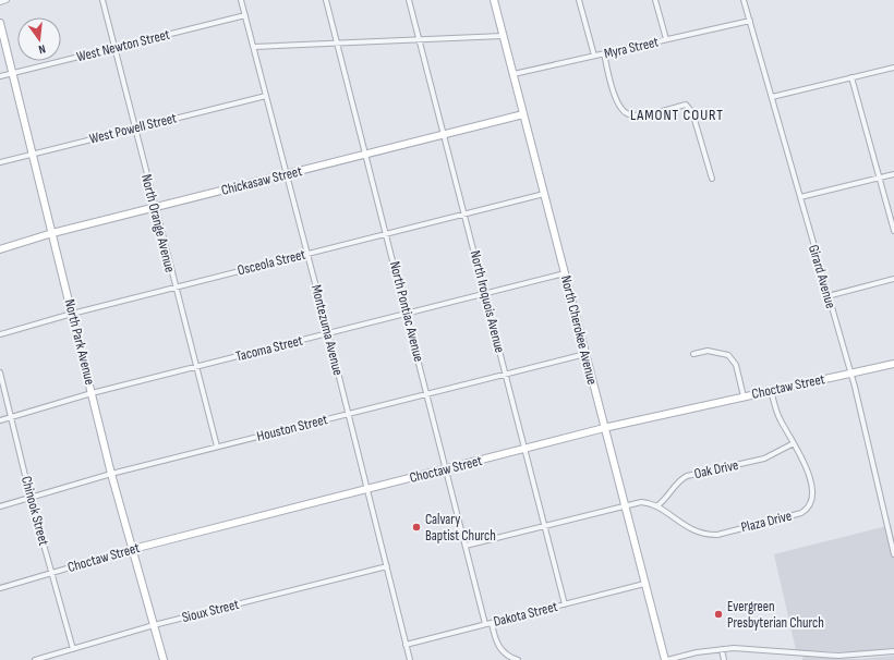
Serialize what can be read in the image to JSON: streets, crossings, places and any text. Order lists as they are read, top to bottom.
{
  "streets": {
    "street": [
      "West Newton Street",
      "Myra Street",
      "West Powell Street",
      "Chickasaw Street",
      "North Orange Avenue",
      "Osceola Street",
      "Girard Avenue",
      "North Iroquois Avenue",
      "North Pontiac Avenue",
      "Montezuma Avenue",
      "North Cherokee Avenue",
      "North Park Avenue",
      "Tacoma Street",
      "Choctaw Street",
      "Houston Street",
      "Oak Drive",
      "Chinook Street",
      "Plaza Drive",
      "Sioux Street",
      "Dakota Street"
    ]
  },
  "crossings": [
    ["West Newton Street", "North Orange Avenue"],
    ["West Newton Street", "Montezuma Avenue"],
    ["West Newton Street", "North Park Avenue"],
    ["Myra Street", "Girard Avenue"],
    ["Myra Street", "North Cherokee Avenue"],
    ["West Powell Street", "North Orange Avenue"],
    ["West Powell Street", "Montezuma Avenue"],
    ["West Powell Street", "North Park Avenue"],
    ["Chickasaw Street", "North Orange Avenue"],
    ["Chickasaw Street", "North Iroquois Avenue"],
    ["Chickasaw Street", "North Pontiac Avenue"],
    ["Chickasaw Street", "Montezuma Avenue"],
    ["Chickasaw Street", "North Cherokee Avenue"],
    ["Chickasaw Street", "North Park Avenue"],
    ["North Orange Avenue", "Osceola Street"],
    ["North Orange Avenue", "Tacoma Street"],
    ["North Orange Avenue", "Houston Street"],
    ["Osceola Street", "North Iroquois Avenue"],
    ["Osceola Street", "North Pontiac Avenue"],
    ["Osceola Street", "Montezuma Avenue"],
    ["Osceola Street", "North Cherokee Avenue"],
    ["Osceola Street", "North Park Avenue"],
    ["Girard Avenue", "Choctaw Street"],
    ["North Iroquois Avenue", "Tacoma Street"],
    ["North Iroquois Avenue", "Choctaw Street"],
    ["North Iroquois Avenue", "Houston Street"],
    ["North Iroquois Avenue", "Dakota Street"],
    ["North Pontiac Avenue", "Tacoma Street"],
    ["North Pontiac Avenue", "Choctaw Street"],
    ["North Pontiac Avenue", "Houston Street"],
    ["North Pontiac Avenue", "Dakota Street"],
    ["Montezuma Avenue", "Tacoma Street"],
    ["Montezuma Avenue", "Choctaw Street"],
    ["Montezuma Avenue", "Houston Street"],
    ["Montezuma Avenue", "Sioux Street"],
    ["Montezuma Avenue", "Dakota Street"],
    ["North Cherokee Avenue", "Tacoma Street"],
    ["North Cherokee Avenue", "Choctaw Street"],
    ["North Cherokee Avenue", "Houston Street"],
    ["North Cherokee Avenue", "Dakota Street"],
    ["North Park Avenue", "Tacoma Street"],
    ["North Park Avenue", "Choctaw Street"],
    ["North Park Avenue", "Houston Street"],
    ["North Park Avenue", "Sioux Street"],
    ["Tacoma Street", "Chinook Street"],
    ["Choctaw Street", "Chinook Street"],
    ["Choctaw Street", "Plaza Drive"],
    ["Houston Street", "Chinook Street"],
    ["Oak Drive", "Plaza Drive"],
    ["Chinook Street", "Sioux Street"]
  ],
  "districts": ["LAMONT COURT"],
  "places": ["Calvary Baptist Church", "Evergreen Presbyterian Church"],
  "north": "bottom"
}
